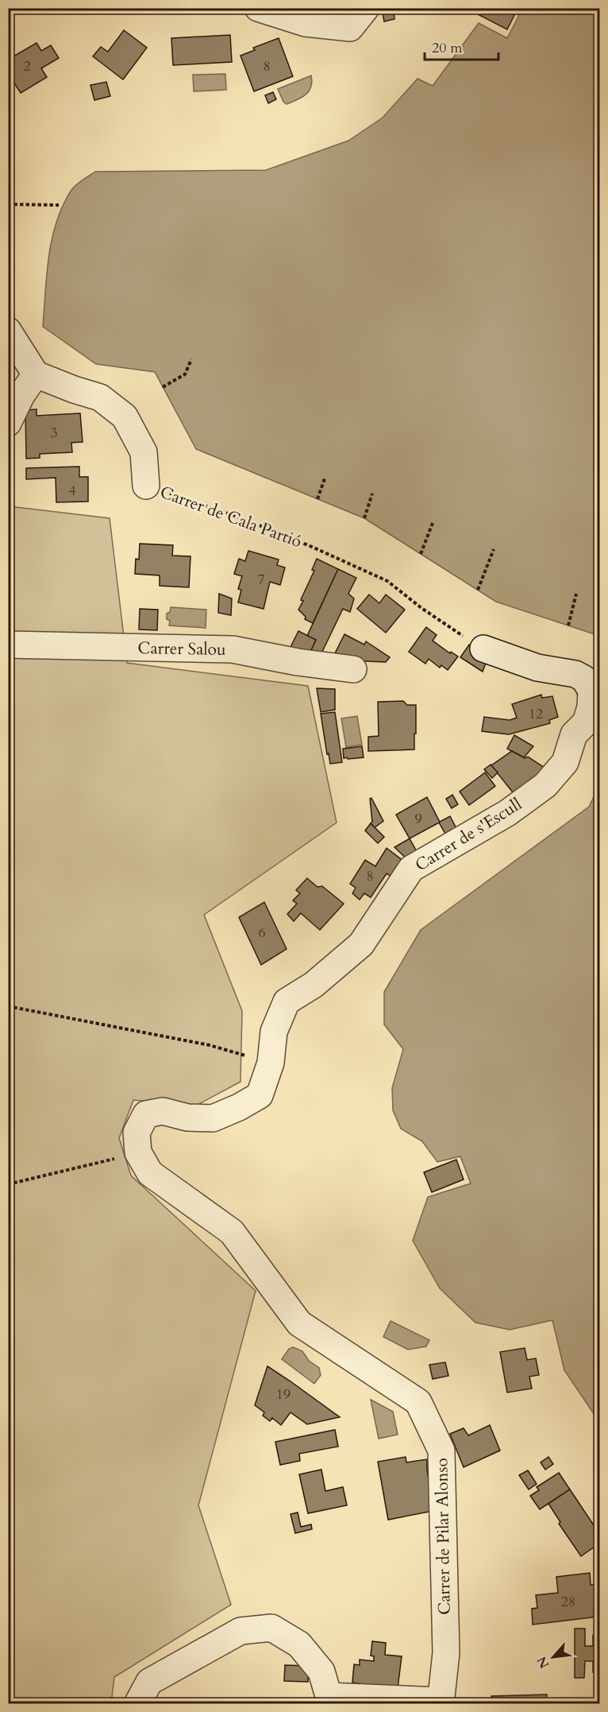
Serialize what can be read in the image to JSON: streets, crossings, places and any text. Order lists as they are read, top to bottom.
{
  "streets": {
    "street": [
      "Carrer de Cala Partió",
      "Carrer Salou",
      "Carrer de s'Escull",
      "Carrer de Pilar Alonso"
    ]
  },
  "crossings": [
    ["Carrer de Cala Partió", "Carrer de s'Escull"],
    ["Carrer de s'Escull", "Carrer de Pilar Alonso"]
  ],
  "house_numbers": [
    "2",
    "8",
    "3",
    "4",
    "7",
    "12",
    "9",
    "8",
    "6",
    "19",
    "28"
  ],
  "scale_bar": "20 m",
  "north": "bottom left"
}
